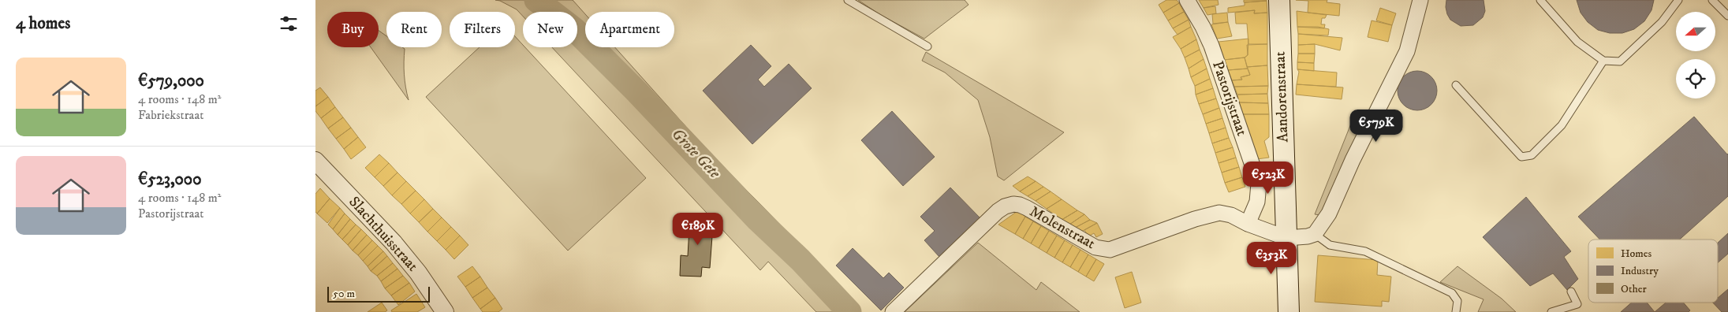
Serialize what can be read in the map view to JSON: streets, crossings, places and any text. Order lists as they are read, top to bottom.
{
  "streets": {
    "main road": ["Aandorenstraat"],
    "street": ["Pastorijstraat", "Molenstraat", "Slachthuisstraat"]
  },
  "crossings": [
    ["Aandorenstraat", "Molenstraat"],
    ["Pastorijstraat", "Molenstraat"]
  ],
  "water": ["Grote Gete"],
  "legend": ["Homes", "Industry", "Other"],
  "scale_bar": "50 m",
  "north": "left",
  "page": {
    "heading": "4 homes",
    "chip": [
      "Buy",
      "Rent",
      "Filters",
      "New",
      "Apartment"
    ],
    "list": [
      {
        "name": "€579,000",
        "note": "4 rooms · 148 m² · Fabriekstraat"
      },
      {
        "name": "€523,000",
        "note": "4 rooms · 148 m² · Pastorijstraat"
      }
    ],
    "price": [
      "€579K",
      "€523K",
      "€189K",
      "€353K"
    ],
    "scale": "50 m"
  }
}
